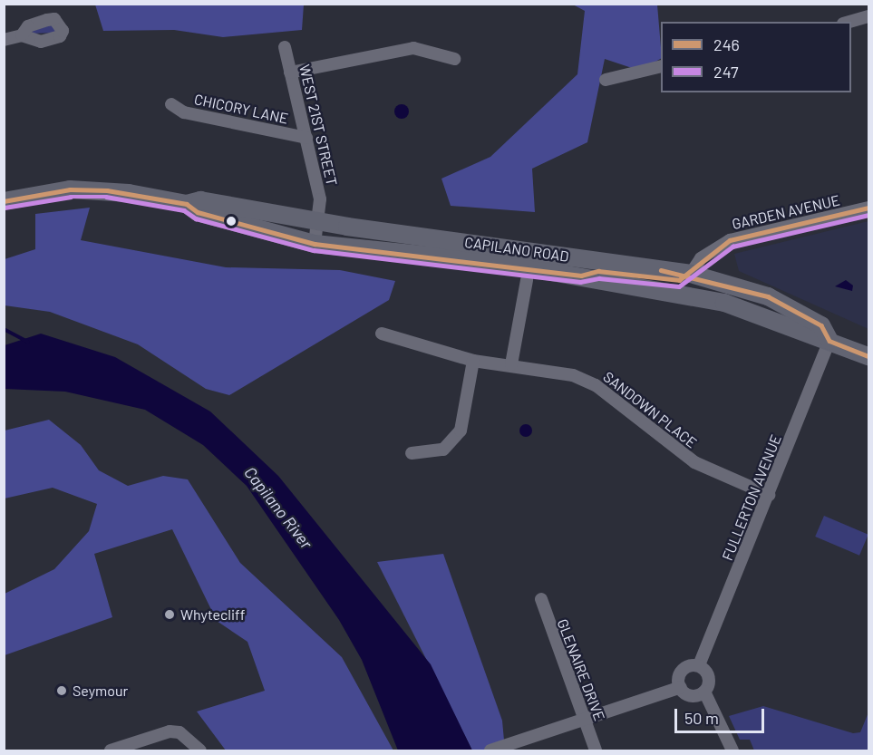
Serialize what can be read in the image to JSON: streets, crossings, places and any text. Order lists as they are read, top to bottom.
{
  "streets": {
    "main road": ["CAPILANO ROAD"],
    "street": [
      "CHICORY LANE",
      "WEST 21ST STREET",
      "GARDEN AVENUE",
      "SANDOWN PLACE",
      "FULLERTON AVENUE",
      "GLENAIRE DRIVE"
    ]
  },
  "crossings": [
    ["CHICORY LANE", "WEST 21ST STREET"],
    ["WEST 21ST STREET", "CAPILANO ROAD"],
    ["GARDEN AVENUE", "CAPILANO ROAD"],
    ["CAPILANO ROAD", "FULLERTON AVENUE"],
    ["SANDOWN PLACE", "FULLERTON AVENUE"]
  ],
  "water": ["Capilano River"],
  "places": ["Whytecliff", "Seymour"],
  "lines": ["transit line 246", "transit line 247"],
  "legend": ["246", "247"],
  "scale_bar": "50 m"
}
